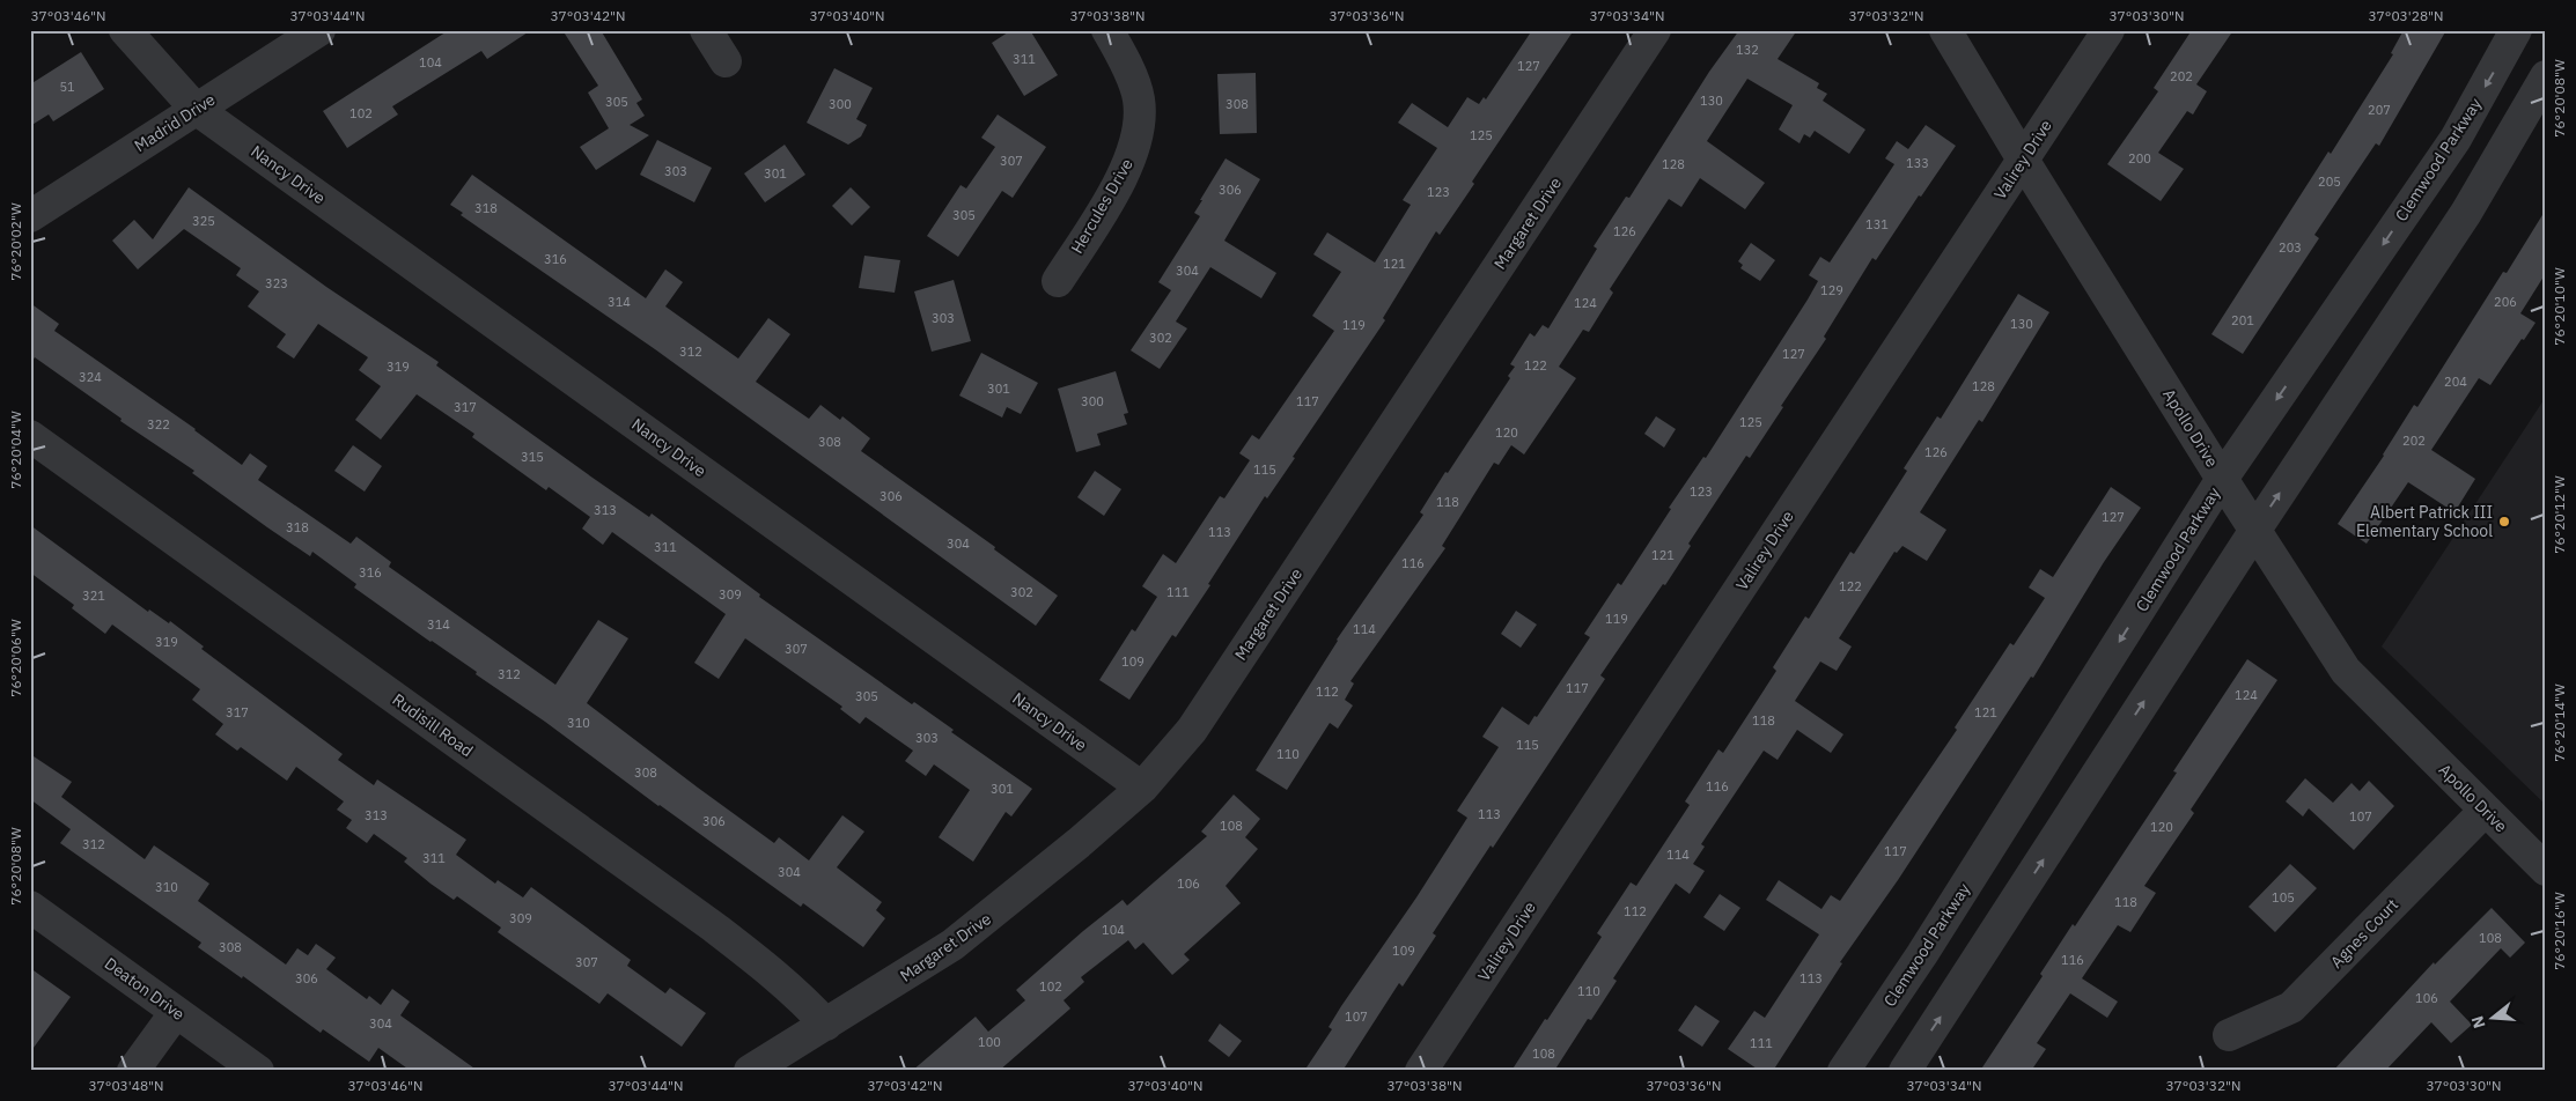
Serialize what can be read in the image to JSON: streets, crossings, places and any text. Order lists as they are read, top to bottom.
{
  "streets": {
    "street": [
      "Madrid Drive",
      "Valirey Drive",
      "Clemwood Parkway",
      "Nancy Drive",
      "Hercules Drive",
      "Margaret Drive",
      "Apollo Drive",
      "Rudisill Road",
      "Agnes Court",
      "Deaton Drive"
    ]
  },
  "crossings": [
    ["Madrid Drive", "Nancy Drive"],
    ["Valirey Drive", "Apollo Drive"],
    ["Clemwood Parkway", "Apollo Drive"],
    ["Nancy Drive", "Margaret Drive"],
    ["Margaret Drive", "Rudisill Road"],
    ["Apollo Drive", "Agnes Court"]
  ],
  "places": ["Albert Patrick III Elementary School"],
  "house_numbers": [
    "132",
    "311",
    "104",
    "127",
    "202",
    "51",
    "130",
    "305",
    "300",
    "308",
    "207",
    "102",
    "125",
    "200",
    "307",
    "133",
    "128",
    "303",
    "301",
    "205",
    "306",
    "123",
    "318",
    "305",
    "325",
    "131",
    "126",
    "203",
    "316",
    "121",
    "304",
    "323",
    "129",
    "314",
    "206",
    "124",
    "303",
    "201",
    "130",
    "119",
    "302",
    "312",
    "127",
    "122",
    "319",
    "324",
    "204",
    "128",
    "301",
    "300",
    "117",
    "317",
    "125",
    "322",
    "120",
    "202",
    "308",
    "126",
    "315",
    "115",
    "123",
    "306",
    "118",
    "313",
    "127",
    "318",
    "113",
    "304",
    "311",
    "121",
    "116",
    "316",
    "122",
    "302",
    "111",
    "309",
    "321",
    "119",
    "314",
    "114",
    "319",
    "307",
    "109",
    "312",
    "117",
    "112",
    "124",
    "305",
    "317",
    "121",
    "118",
    "310",
    "303",
    "115",
    "110",
    "308",
    "116",
    "301",
    "113",
    "313",
    "107",
    "306",
    "108",
    "120",
    "312",
    "117",
    "114",
    "311",
    "304",
    "106",
    "310",
    "105",
    "118",
    "112",
    "309",
    "104",
    "108",
    "308",
    "109",
    "116",
    "307",
    "306",
    "113",
    "102",
    "110",
    "106",
    "107",
    "304",
    "100",
    "111",
    "108"
  ],
  "north": "left",
  "coordinates": [
    "37°03'46\"N",
    "37°03'44\"N",
    "37°03'42\"N",
    "37°03'40\"N",
    "37°03'38\"N",
    "37°03'36\"N",
    "37°03'34\"N",
    "37°03'32\"N",
    "37°03'30\"N",
    "37°03'28\"N",
    "76°20'08\"W",
    "76°20'02\"W",
    "76°20'10\"W",
    "76°20'04\"W",
    "76°20'12\"W",
    "76°20'06\"W",
    "76°20'14\"W",
    "76°20'16\"W",
    "37°03'48\"N"
  ]
}
